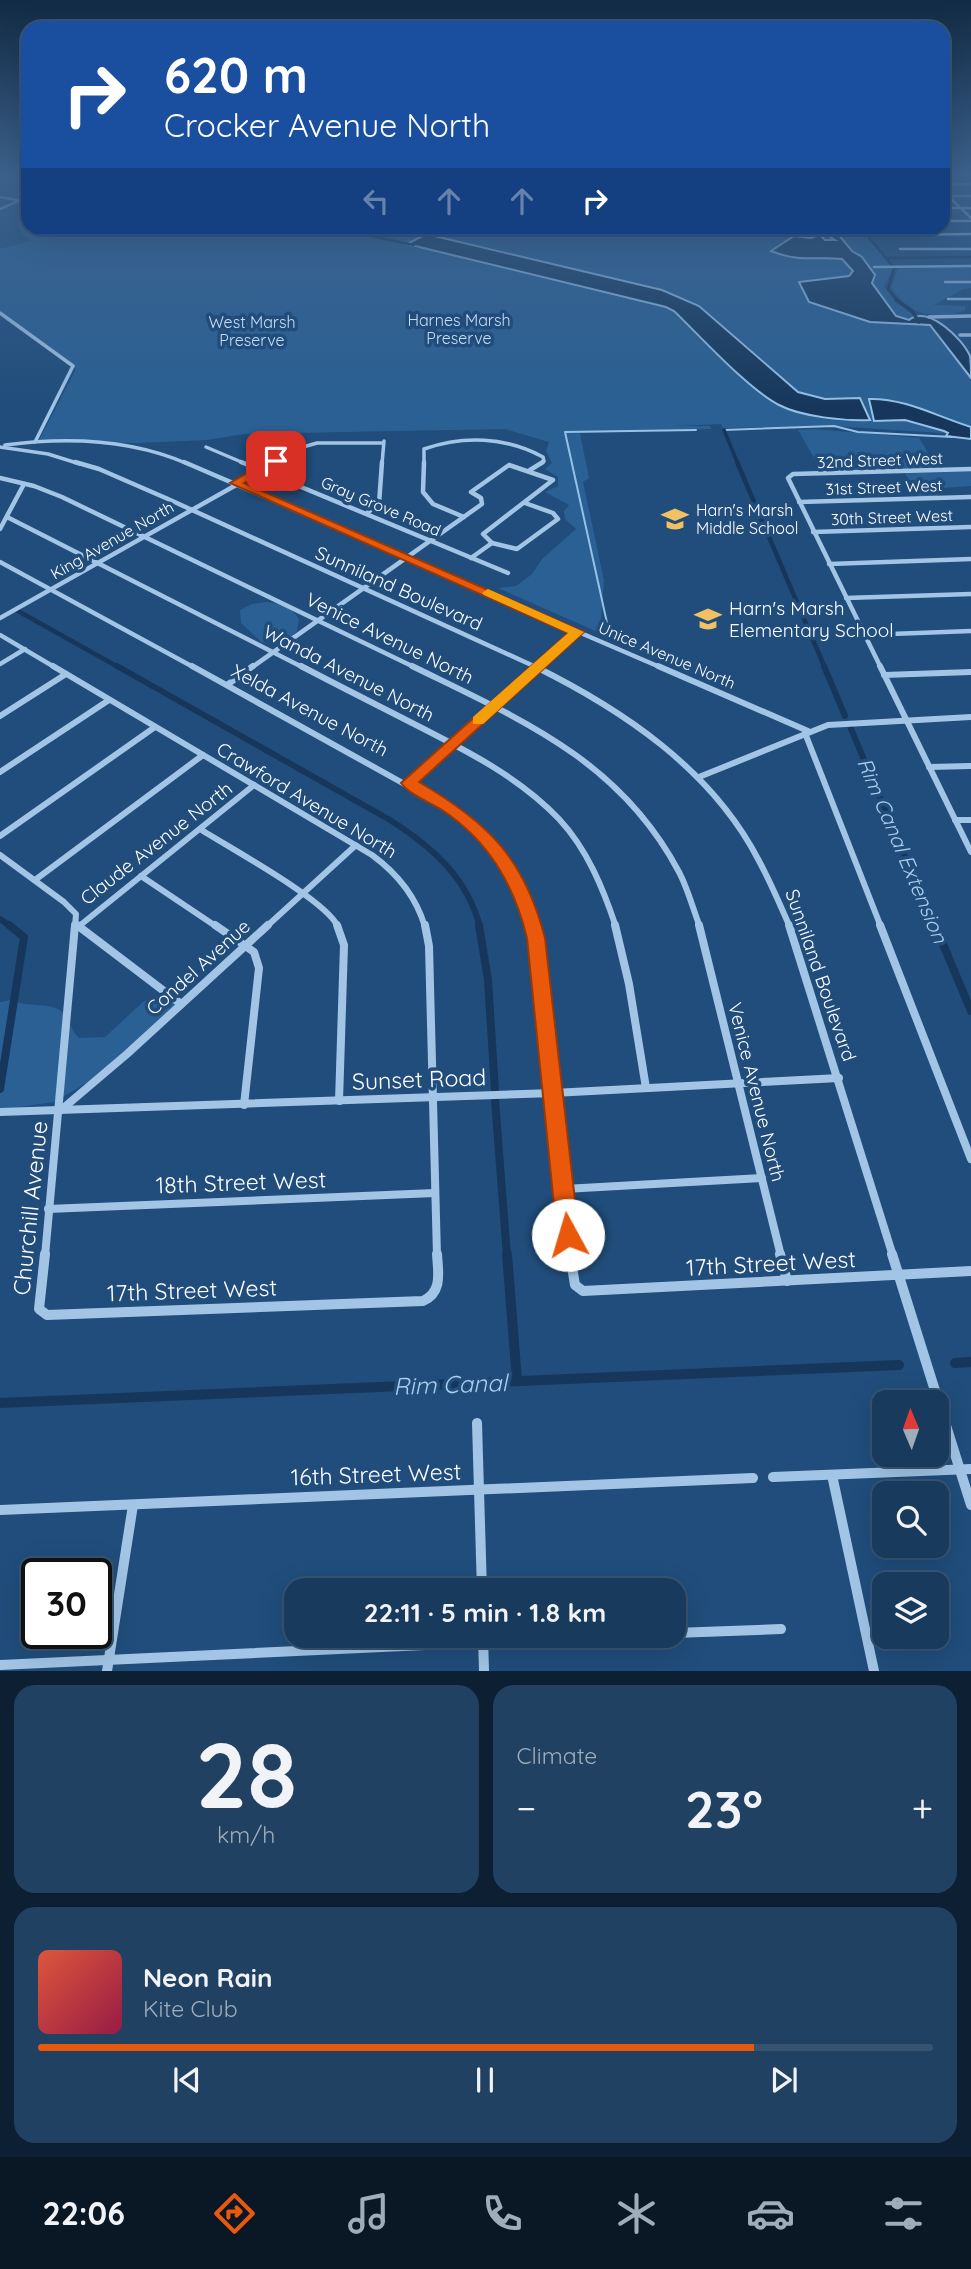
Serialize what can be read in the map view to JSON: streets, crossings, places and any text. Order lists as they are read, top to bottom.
{
  "streets": {
    "street": [
      "32nd Street West",
      "31st Street West",
      "Gray Grove Road",
      "30th Street West",
      "King Avenue North",
      "Sunniland Boulevard",
      "Venice Avenue North",
      "Unice Avenue North",
      "Wanda Avenue North",
      "Xelda Avenue North",
      "Crawford Avenue North",
      "Claude Avenue North",
      "Condel Avenue",
      "Sunset Road",
      "18th Street West",
      "Churchill Avenue",
      "17th Street West",
      "16th Street West"
    ]
  },
  "crossings": [
    ["32nd Street West", "31st Street West"],
    ["Gray Grove Road", "King Avenue North"],
    ["King Avenue North", "Sunniland Boulevard"],
    ["King Avenue North", "Venice Avenue North"],
    ["King Avenue North", "Unice Avenue North"],
    ["King Avenue North", "Wanda Avenue North"],
    ["King Avenue North", "Xelda Avenue North"],
    ["Sunniland Boulevard", "Unice Avenue North"],
    ["Sunniland Boulevard", "Sunset Road"],
    ["Sunniland Boulevard", "17th Street West"],
    ["Venice Avenue North", "Sunset Road"],
    ["Venice Avenue North", "17th Street West"],
    ["Wanda Avenue North", "Sunset Road"],
    ["Xelda Avenue North", "Sunset Road"],
    ["Xelda Avenue North", "17th Street West"],
    ["Crawford Avenue North", "Claude Avenue North"],
    ["Crawford Avenue North", "Condel Avenue"],
    ["Crawford Avenue North", "Sunset Road"],
    ["Crawford Avenue North", "18th Street West"],
    ["Crawford Avenue North", "17th Street West"],
    ["Claude Avenue North", "Churchill Avenue"],
    ["Condel Avenue", "Sunset Road"],
    ["Condel Avenue", "Churchill Avenue"],
    ["Sunset Road", "Churchill Avenue"],
    ["18th Street West", "Churchill Avenue"],
    ["Churchill Avenue", "17th Street West"]
  ],
  "water": ["Rim Canal Extension", "Rim Canal"],
  "parks": ["Harnes Marsh Preserve", "West Marsh Preserve"],
  "places": {
    "school or university": ["Harn's Marsh Middle School", "Harn's Marsh Elementary School"]
  },
  "north": "top",
  "page": {
    "turn": ["620 m", "Crocker Avenue North"],
    "limit": "30",
    "trip": "22:11 · 5 min · 1.8 km",
    "tile": [
      ["28", "km/h"],
      "Climate"
    ],
    "heat": ["−", "23°", "+"],
    "song": ["Neon Rain", "Kite Club"],
    "tabs": "22:06"
  }
}
